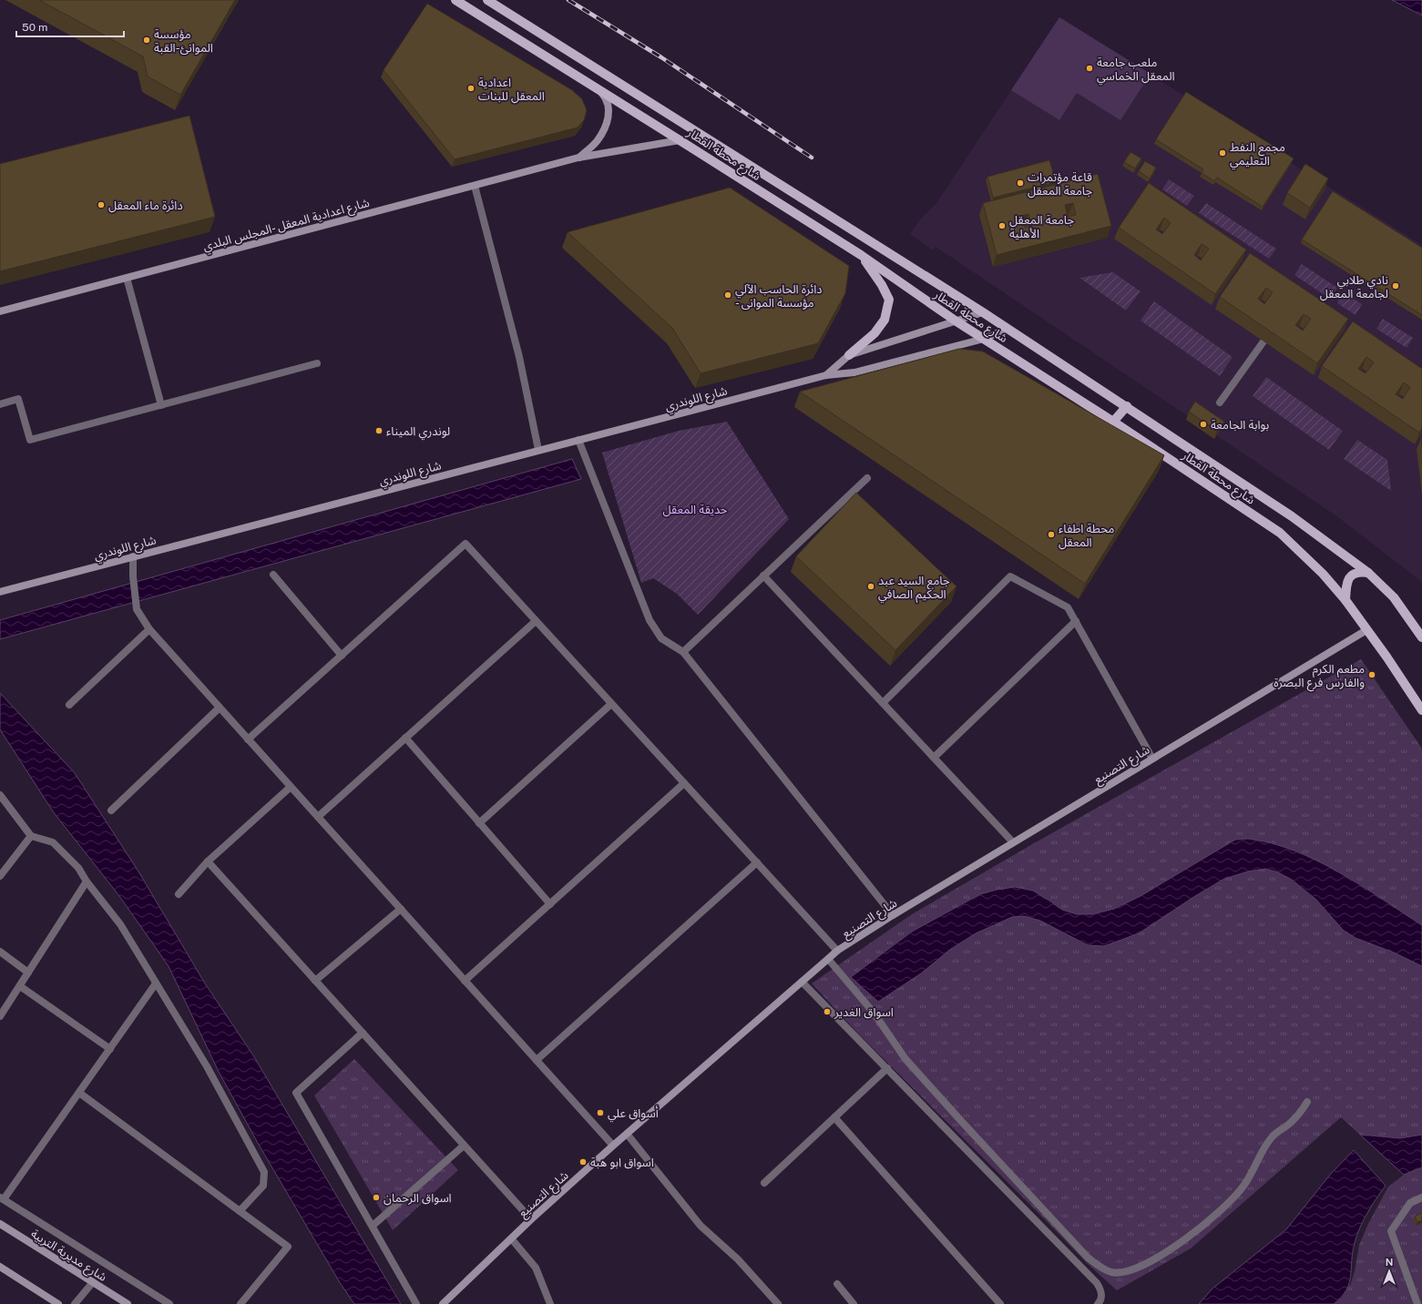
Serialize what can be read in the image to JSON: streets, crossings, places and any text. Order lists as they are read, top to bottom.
{
  "streets": {
    "main road": ["شارع محطة القطار"],
    "street": [
      "شارع اعدادية المعقل -المجلس البلدي",
      "شارع اللوندري",
      "شارع التصنيع",
      "شارع مديرية التربية"
    ]
  },
  "crossings": [
    ["شارع محطة القطار", "شارع اعدادية المعقل -المجلس البلدي"],
    ["شارع محطة القطار", "شارع اللوندري"],
    ["شارع محطة القطار", "شارع التصنيع"]
  ],
  "parks": ["حديقة المعقل"],
  "places": [
    "مؤسسة الموانئ-القبة",
    "ملعب جامعة المعقل الخماسي",
    "اعدادية المعقل للبنات",
    "مجمع النفط التعليمي",
    "قاعة مؤتمرات جامعة المعقل",
    "دائرة ماء المعقل",
    "جامعة المعقل الأهلية",
    "نادي طلابي لجامعة المعقل",
    "دائرة الحاسب الآلي - مؤسسة الموانى",
    "بوابة الجامعة",
    "لوندري الميناء",
    "محطة اطفاء المعقل",
    "جامع السيد عبد الحكيم الصافي",
    "مطعم الكرم والفارس فرع البصرة",
    "اسواق الغدير",
    "أسواق علي",
    "اسواق ابو هبة",
    "اسواق الرحمان"
  ],
  "scale_bar": "50 m",
  "north": "top"
}
